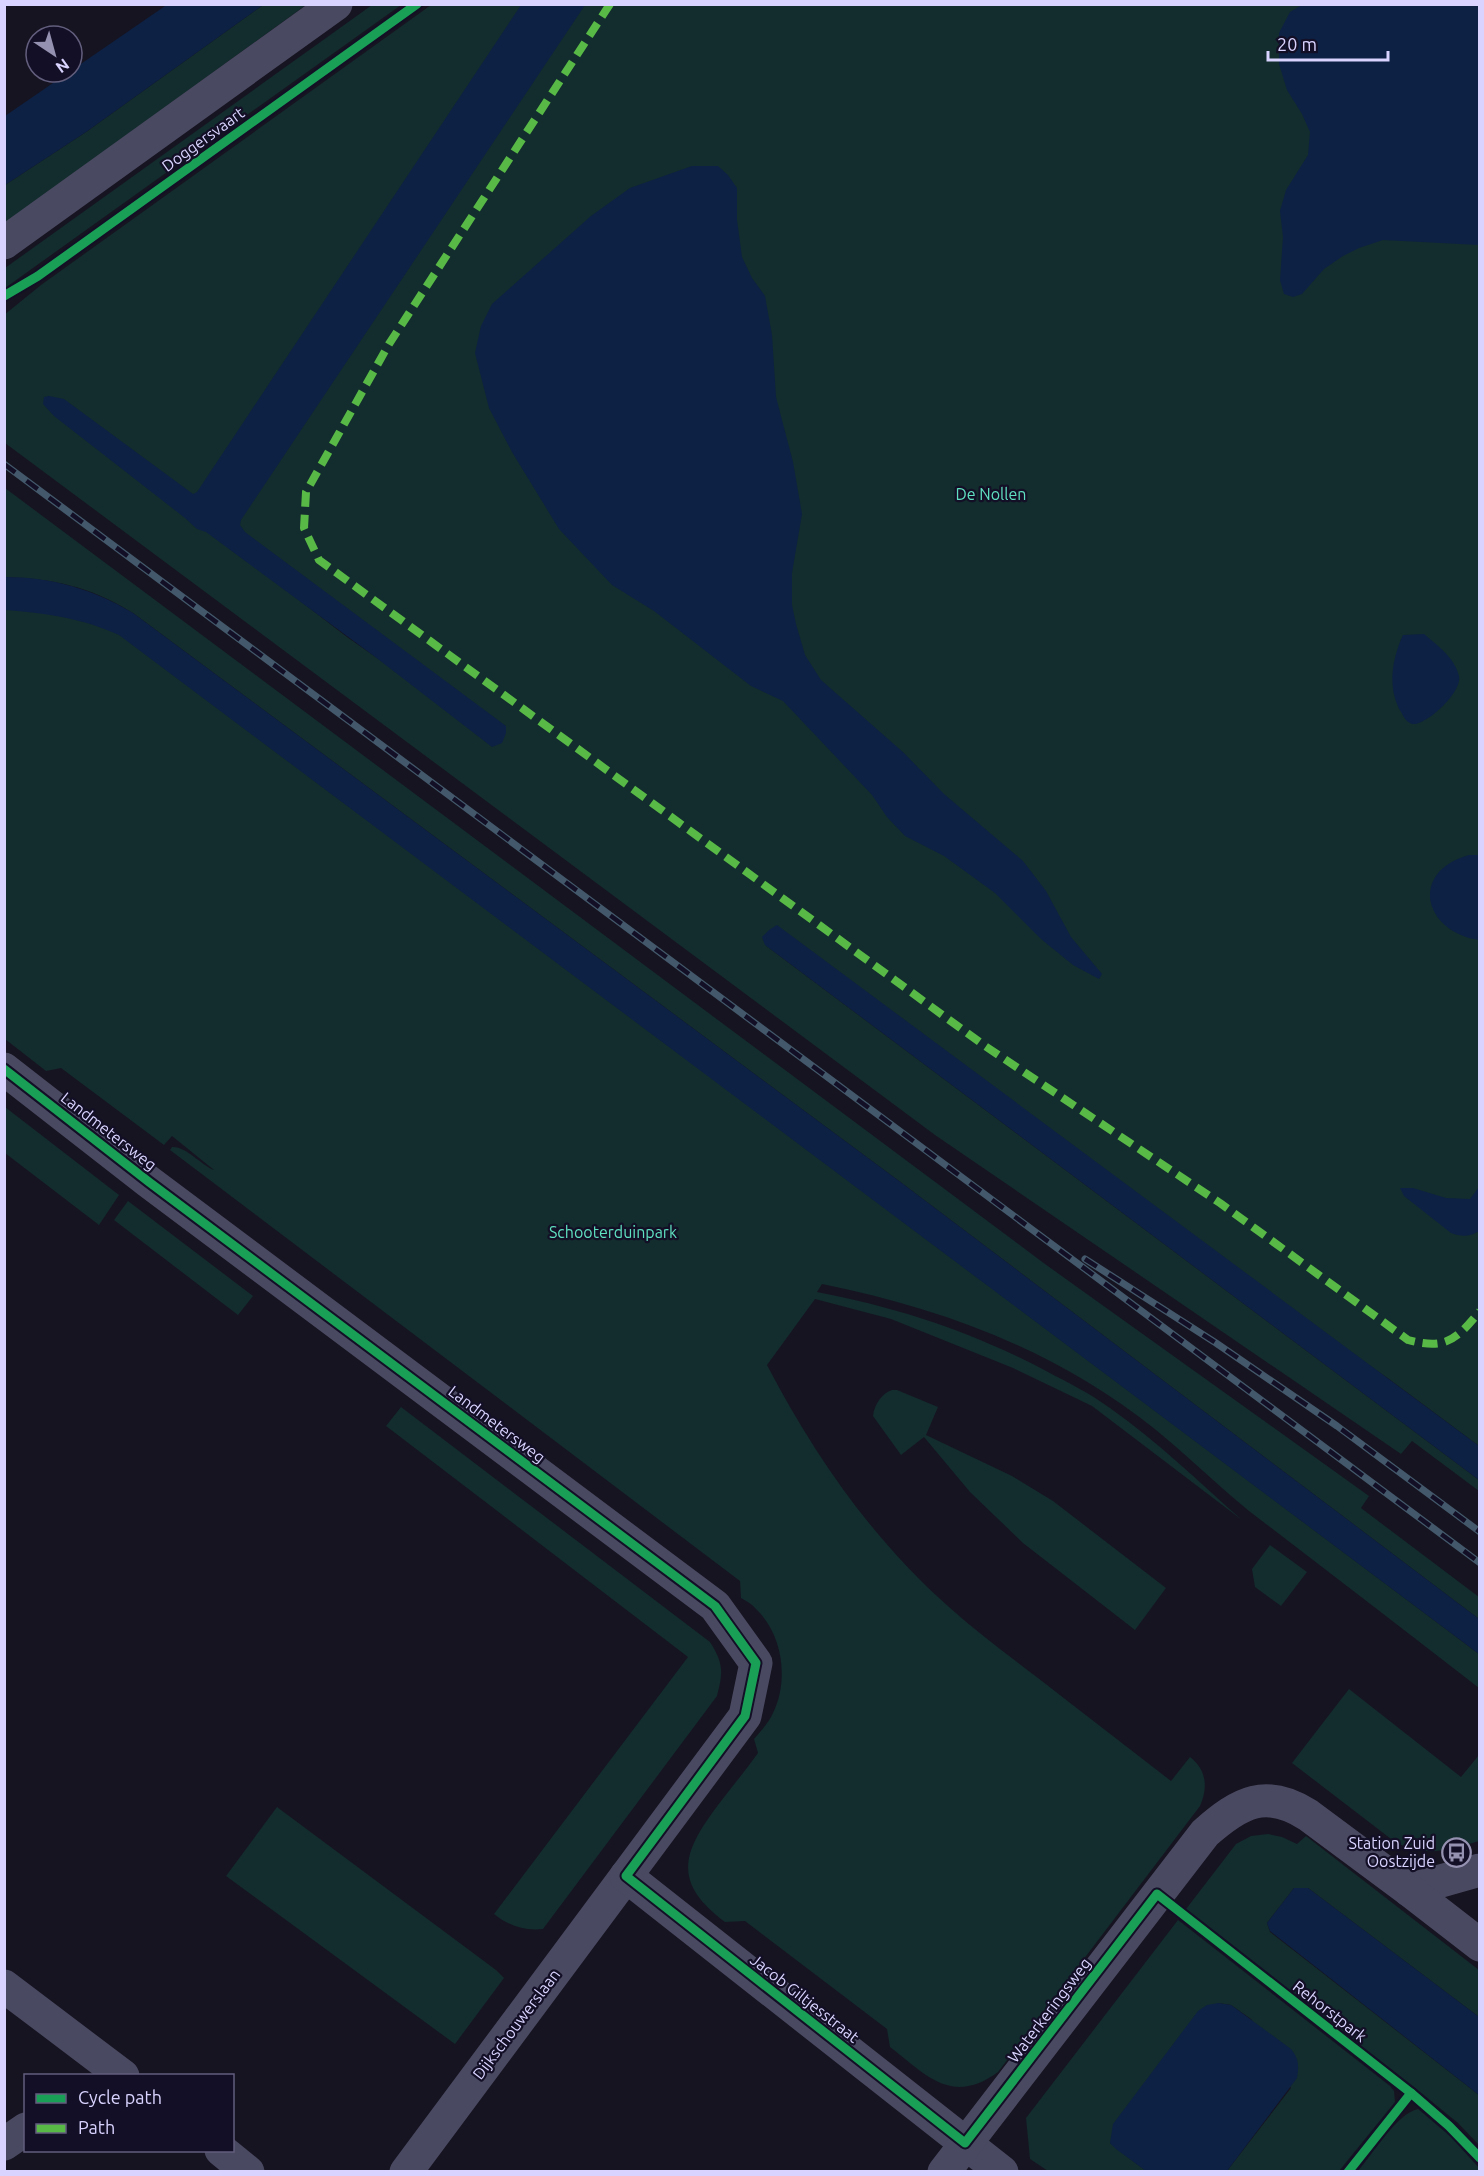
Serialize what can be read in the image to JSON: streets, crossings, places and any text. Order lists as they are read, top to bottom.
{
  "streets": {
    "street": [
      "Doggersvaart",
      "Landmetersweg",
      "Jacob Giltjesstraat",
      "Waterkeringsweg",
      "Dijkschouwerslaan"
    ],
    "cycle path": ["Rehorstpark"]
  },
  "crossings": [
    ["Landmetersweg", "Jacob Giltjesstraat"],
    ["Landmetersweg", "Dijkschouwerslaan"],
    ["Jacob Giltjesstraat", "Waterkeringsweg"],
    ["Jacob Giltjesstraat", "Dijkschouwerslaan"]
  ],
  "parks": ["De Nollen", "Schooterduinpark"],
  "places": {
    "bus stop": ["Station Zuid Oostzijde"]
  },
  "legend": ["Cycle path", "Path"],
  "scale_bar": "20 m",
  "north": "bottom right"
}
